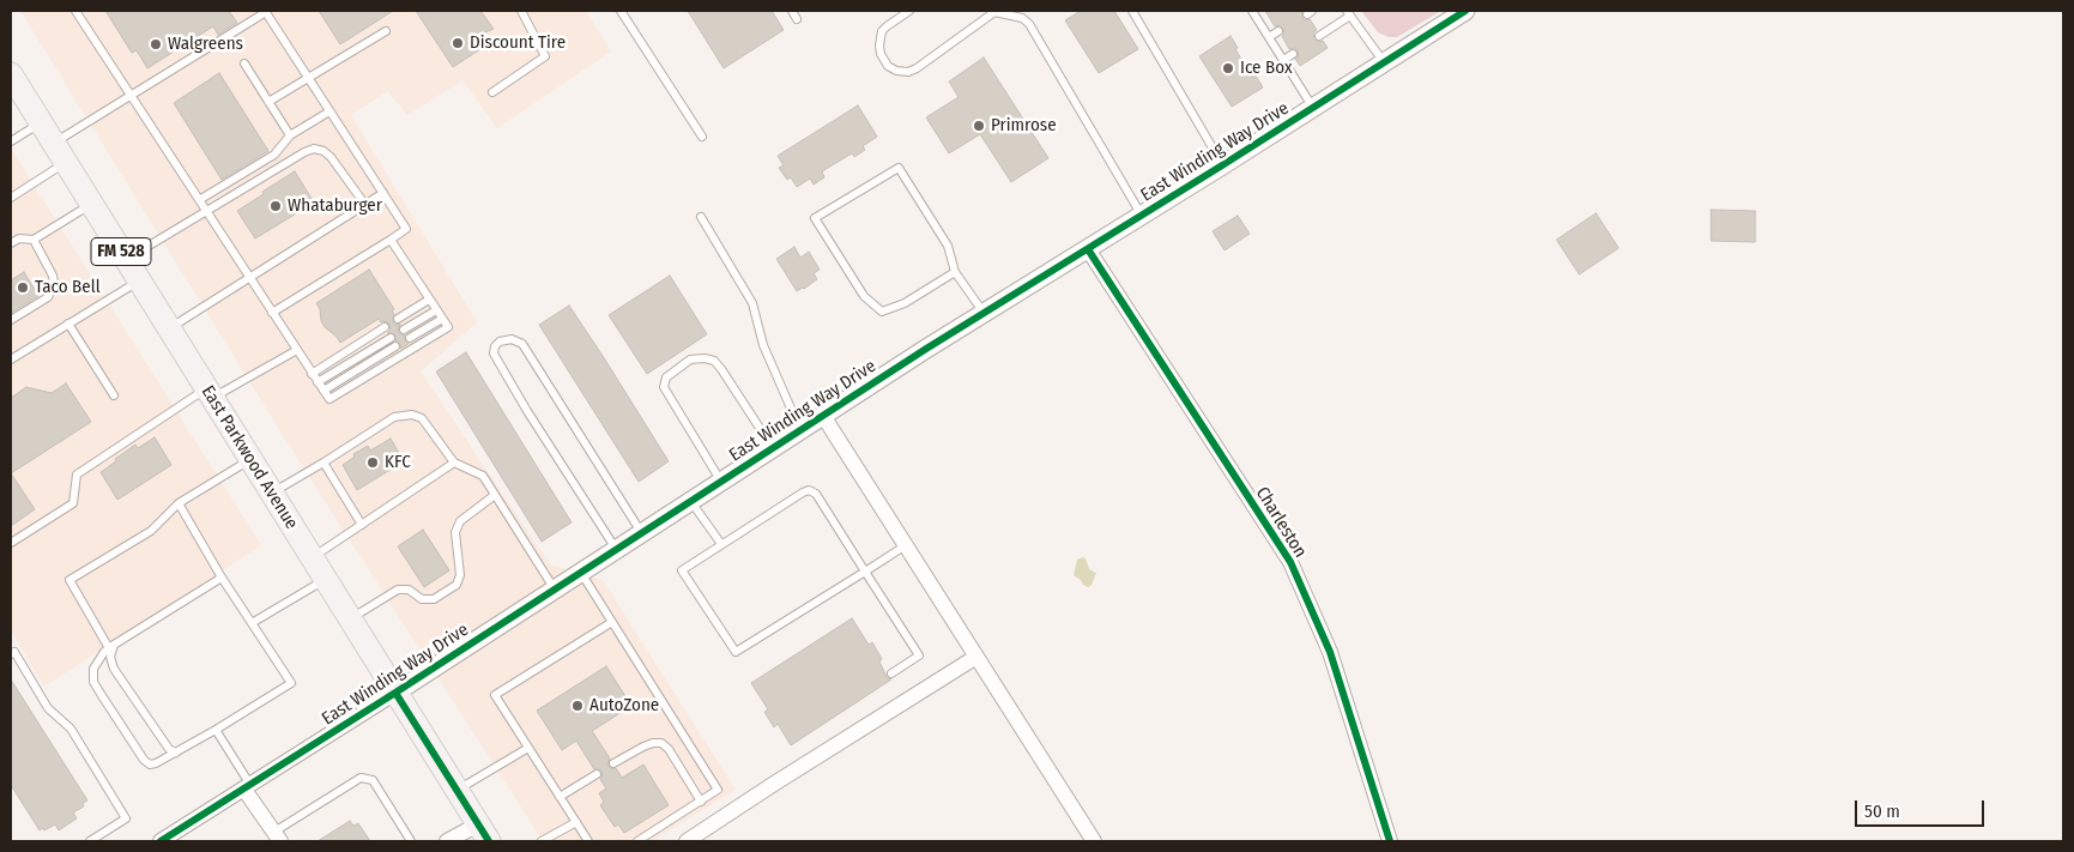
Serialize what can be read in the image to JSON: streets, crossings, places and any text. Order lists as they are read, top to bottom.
{
  "streets": {
    "main road": ["FM 528", "East Parkwood Avenue"],
    "street": ["East Winding Way Drive", "Charleston"]
  },
  "crossings": [
    ["East Winding Way Drive", "East Parkwood Avenue"],
    ["East Winding Way Drive", "Charleston"]
  ],
  "places": [
    "Discount Tire",
    "Walgreens",
    "Ice Box",
    "Primrose",
    "Whataburger",
    "Taco Bell",
    "KFC",
    "AutoZone"
  ],
  "scale_bar": "50 m"
}
